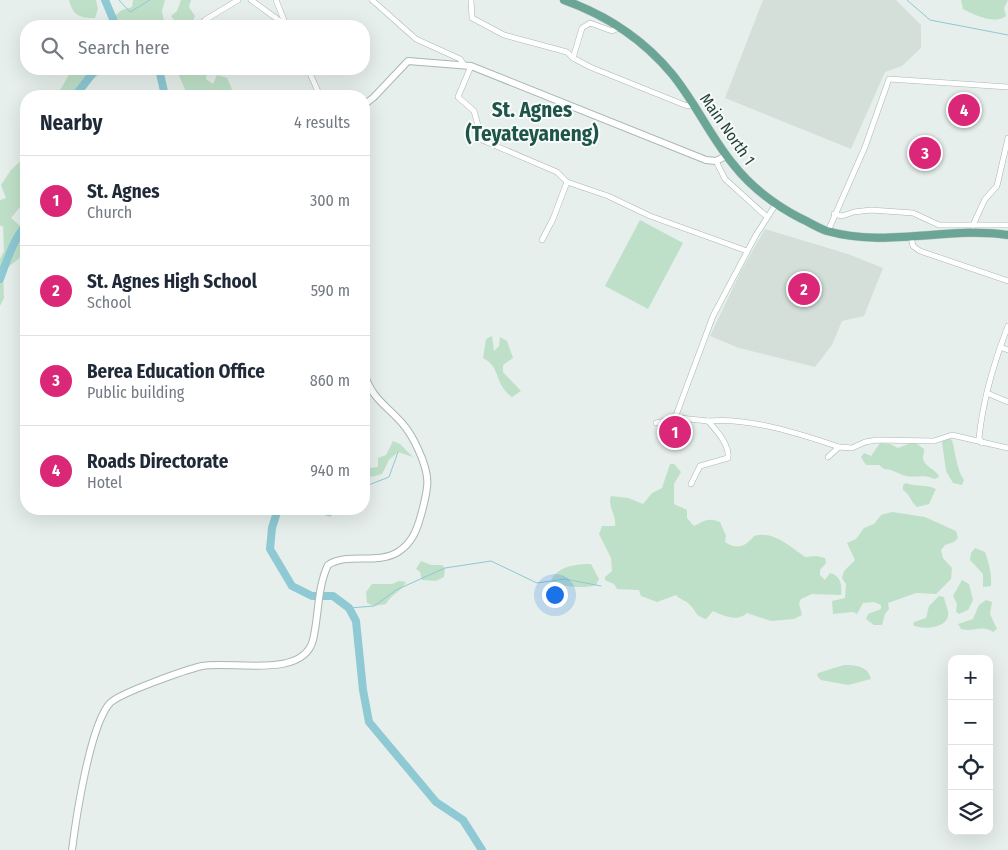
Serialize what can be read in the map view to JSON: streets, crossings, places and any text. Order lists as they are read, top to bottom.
{
  "streets": {
    "main road": ["Main North 1"]
  },
  "districts": ["St. Agnes (Teyateyaneng)"],
  "page": {
    "search": "Search here",
    "heading": ["Nearby", "4 results"],
    "pins": [
      "4",
      "3",
      "2",
      "1"
    ],
    "list": [
      {
        "mark": "1",
        "name": "St. Agnes",
        "note": "Church",
        "value": "300 m"
      },
      {
        "mark": "2",
        "name": "St. Agnes High School",
        "note": "School",
        "value": "590 m"
      },
      {
        "mark": "3",
        "name": "Berea Education Office",
        "note": "Public building",
        "value": "860 m"
      },
      {
        "mark": "4",
        "name": "Roads Directorate",
        "note": "Hotel",
        "value": "940 m"
      }
    ],
    "map_buttons": ["+", "−"]
  }
}
